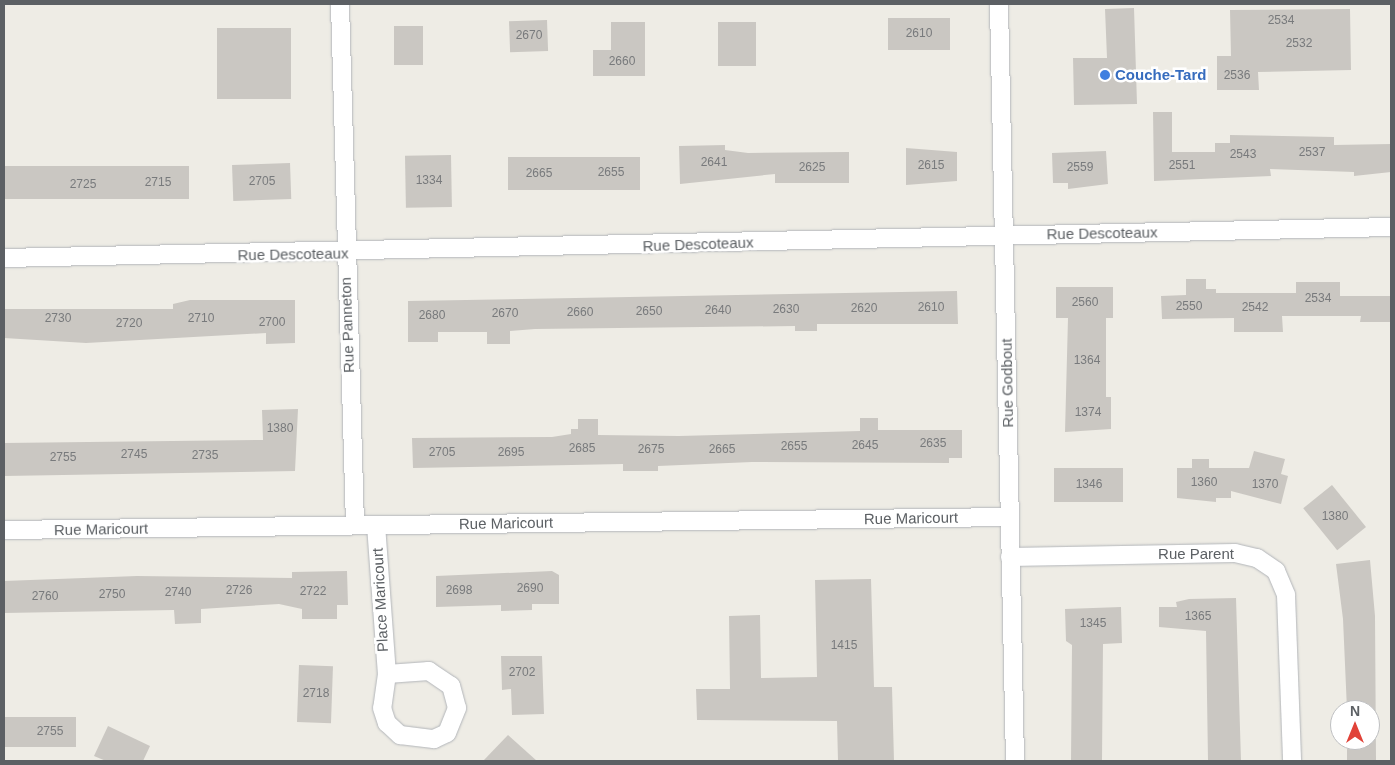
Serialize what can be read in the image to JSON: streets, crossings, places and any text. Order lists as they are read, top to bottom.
{
  "streets": {
    "street": [
      "Rue Descoteaux",
      "Rue Panneton",
      "Rue Godbout",
      "Rue Maricourt",
      "Rue Parent",
      "Place Maricourt"
    ]
  },
  "crossings": [
    ["Rue Descoteaux", "Rue Panneton"],
    ["Rue Descoteaux", "Rue Godbout"],
    ["Rue Panneton", "Rue Maricourt"],
    ["Rue Godbout", "Rue Maricourt"],
    ["Rue Godbout", "Rue Parent"],
    ["Rue Maricourt", "Place Maricourt"]
  ],
  "places": ["Couche-Tard"],
  "house_numbers": [
    "2534",
    "2610",
    "2670",
    "2532",
    "2660",
    "2536",
    "2537",
    "2543",
    "2641",
    "2615",
    "2551",
    "2625",
    "2559",
    "2655",
    "2665",
    "1334",
    "2705",
    "2715",
    "2725",
    "2534",
    "2560",
    "2550",
    "2610",
    "2542",
    "2620",
    "2630",
    "2640",
    "2650",
    "2660",
    "2670",
    "2680",
    "2730",
    "2710",
    "2700",
    "2720",
    "1364",
    "1374",
    "1380",
    "2635",
    "2645",
    "2655",
    "2685",
    "2675",
    "2665",
    "2705",
    "2695",
    "2745",
    "2735",
    "2755",
    "1360",
    "1346",
    "1370",
    "1380",
    "2690",
    "2726",
    "2698",
    "2722",
    "2740",
    "2750",
    "2760",
    "1365",
    "1345",
    "1415",
    "2702",
    "2718",
    "2755"
  ],
  "north": "top"
}
